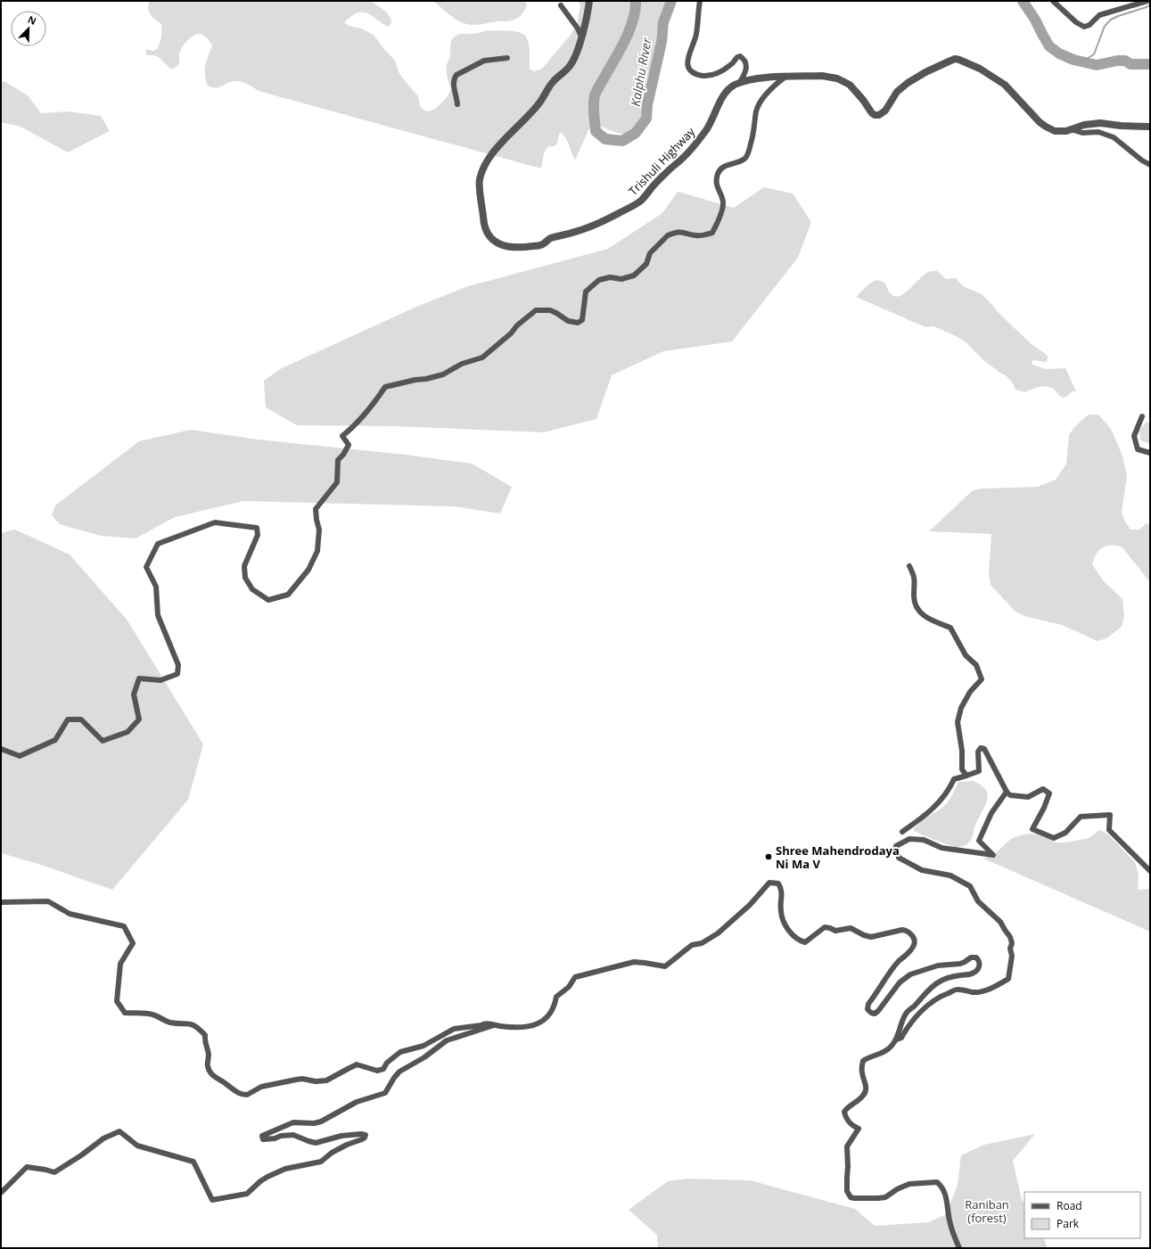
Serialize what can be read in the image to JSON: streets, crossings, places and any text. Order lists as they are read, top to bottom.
{
  "streets": {
    "street": ["Trishuli Highway"]
  },
  "water": ["Kalphu River"],
  "parks": ["Raniban (forest)"],
  "places": ["Shree Mahendrodaya Ni Ma V"],
  "legend": ["Road", "Park"],
  "north": "top right"
}
